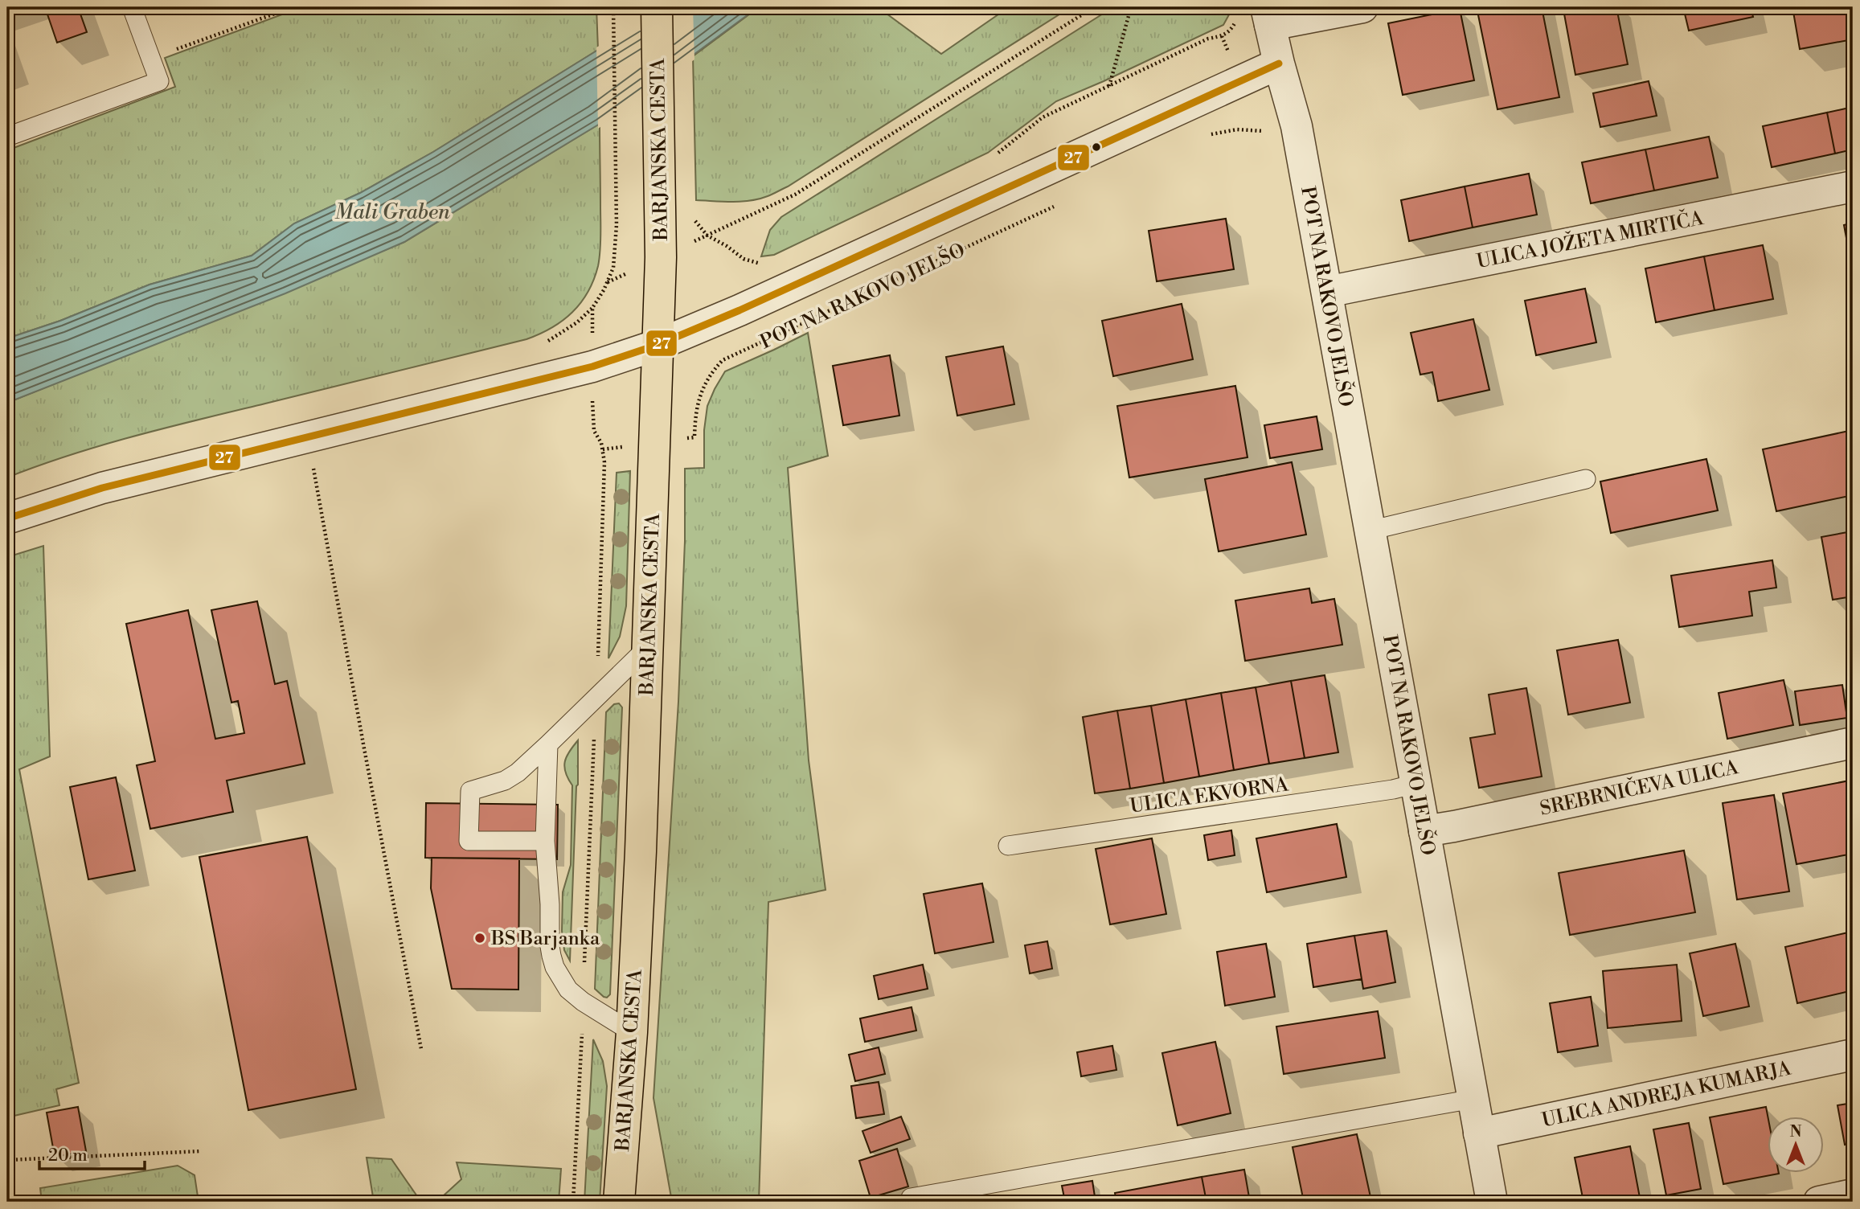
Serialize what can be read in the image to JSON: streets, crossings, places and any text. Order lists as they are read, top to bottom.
{
  "streets": {
    "main road": ["BARJANSKA CESTA"],
    "street": [
      "ULICA JOŽETA MIRTIČA",
      "POT NA RAKOVO JELŠO",
      "SREBRNIČEVA ULICA",
      "ULICA ANDREJA KUMARJA"
    ],
    "lane": ["ULICA EKVORNA"]
  },
  "crossings": [
    ["BARJANSKA CESTA", "POT NA RAKOVO JELŠO"],
    ["ULICA JOŽETA MIRTIČA", "POT NA RAKOVO JELŠO"],
    ["POT NA RAKOVO JELŠO", "SREBRNIČEVA ULICA"],
    ["POT NA RAKOVO JELŠO", "ULICA EKVORNA"],
    ["POT NA RAKOVO JELŠO", "ULICA ANDREJA KUMARJA"]
  ],
  "water": ["Mali Graben"],
  "places": ["BS Barjanka"],
  "lines": ["transit line 27"],
  "scale_bar": "20 m",
  "north": "top"
}
